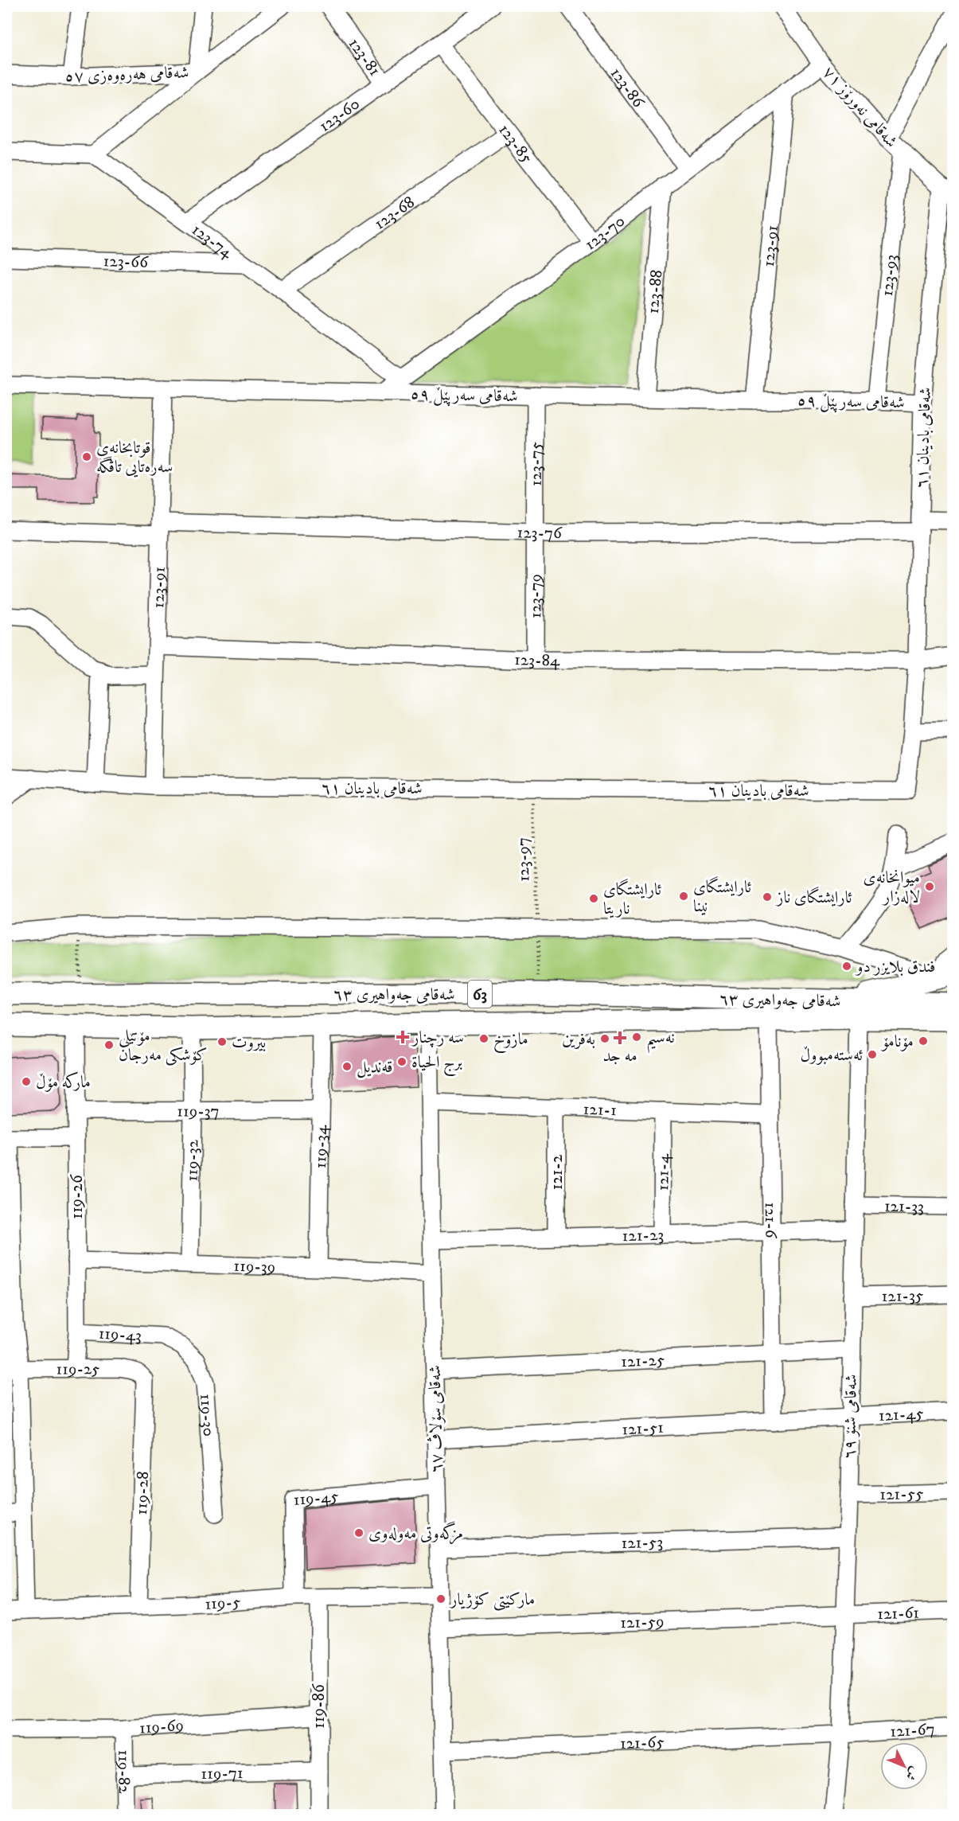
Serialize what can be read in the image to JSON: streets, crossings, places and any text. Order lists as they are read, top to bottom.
{
  "streets": {
    "main road": ["شەقامی جەواهیری ٦٣", "63"],
    "street": [
      "123-81",
      "شەقامی هەرەوەزی ٥٧",
      "123-86",
      "شەقامی نەورۆز ٧١",
      "123-60",
      "123-85",
      "123-68",
      "123-70",
      "123-74",
      "123-91",
      "123-66",
      "123-93",
      "123-88",
      "شەقامی سەرپێڵ ٥٩",
      "شەقامی بادینان ٦١",
      "123-75",
      "123-76",
      "123-79",
      "123-84",
      "121-1",
      "119-37",
      "119-34",
      "119-32",
      "121-2",
      "121-4",
      "119-26",
      "121-33",
      "121-6",
      "121-23",
      "119-39",
      "121-35",
      "119-43",
      "121-25",
      "119-25",
      "121-45",
      "119-30",
      "شەقامی شنۆ ٦٩",
      "شەقامی سۆلاڤ ٦٧",
      "121-51",
      "119-28",
      "121-55",
      "119-45",
      "121-53",
      "119-5",
      "121-61",
      "121-59",
      "119-86",
      "119-69",
      "121-67",
      "121-65",
      "119-82",
      "119-71"
    ],
    "path": ["123-97"]
  },
  "crossings": [
    ["123-81", "123-60"],
    ["123-86", "123-70"],
    ["شەقامی نەورۆز ٧١", "123-70"],
    ["شەقامی نەورۆز ٧١", "123-93"],
    ["شەقامی نەورۆز ٧١", "شەقامی بادینان ٦١"],
    ["123-60", "123-85"],
    ["123-60", "123-74"],
    ["123-85", "123-68"],
    ["123-85", "123-70"],
    ["123-68", "123-74"],
    ["123-70", "123-74"],
    ["123-70", "123-91"],
    ["123-70", "123-88"],
    ["123-70", "شەقامی سەرپێڵ ٥٩"],
    ["123-74", "123-66"],
    ["123-91", "شەقامی سەرپێڵ ٥٩"],
    ["123-91", "شەقامی بادینان ٦١"],
    ["123-91", "123-76"],
    ["123-91", "123-84"],
    ["123-93", "شەقامی سەرپێڵ ٥٩"],
    ["123-88", "شەقامی سەرپێڵ ٥٩"],
    ["شەقامی سەرپێڵ ٥٩", "شەقامی بادینان ٦١"],
    ["شەقامی سەرپێڵ ٥٩", "123-75"],
    ["شەقامی بادینان ٦١", "123-76"],
    ["شەقامی بادینان ٦١", "123-84"],
    ["شەقامی بادینان ٦١", "123-97"],
    ["123-75", "123-76"],
    ["123-75", "123-79"],
    ["123-76", "123-79"],
    ["123-79", "123-84"],
    ["123-97", "شەقامی جەواهیری ٦٣"],
    ["شەقامی جەواهیری ٦٣", "119-34"],
    ["شەقامی جەواهیری ٦٣", "119-32"],
    ["شەقامی جەواهیری ٦٣", "119-26"],
    ["شەقامی جەواهیری ٦٣", "121-6"],
    ["شەقامی جەواهیری ٦٣", "شەقامی شنۆ ٦٩"],
    ["شەقامی جەواهیری ٦٣", "شەقامی سۆلاڤ ٦٧"],
    ["121-1", "121-2"],
    ["121-1", "121-4"],
    ["121-1", "121-6"],
    ["121-1", "شەقامی سۆلاڤ ٦٧"],
    ["119-37", "119-34"],
    ["119-37", "119-32"],
    ["119-37", "119-26"],
    ["119-34", "119-39"],
    ["119-32", "119-39"],
    ["121-2", "121-23"],
    ["121-4", "121-23"],
    ["119-26", "119-39"],
    ["119-26", "119-43"],
    ["119-26", "119-25"],
    ["121-33", "شەقامی شنۆ ٦٩"],
    ["121-6", "121-23"],
    ["121-6", "121-25"],
    ["121-6", "121-51"],
    ["121-23", "شەقامی شنۆ ٦٩"],
    ["121-23", "شەقامی سۆلاڤ ٦٧"],
    ["119-39", "شەقامی سۆلاڤ ٦٧"],
    ["121-35", "شەقامی شنۆ ٦٩"],
    ["119-43", "119-30"],
    ["121-25", "شەقامی شنۆ ٦٩"],
    ["121-25", "شەقامی سۆلاڤ ٦٧"],
    ["119-25", "119-28"],
    ["121-45", "شەقامی شنۆ ٦٩"],
    ["121-45", "121-51"],
    ["شەقامی شنۆ ٦٩", "121-51"],
    ["شەقامی شنۆ ٦٩", "121-55"],
    ["شەقامی شنۆ ٦٩", "121-53"],
    ["شەقامی شنۆ ٦٩", "121-61"],
    ["شەقامی شنۆ ٦٩", "121-59"],
    ["شەقامی شنۆ ٦٩", "121-67"],
    ["شەقامی شنۆ ٦٩", "121-65"],
    ["شەقامی سۆلاڤ ٦٧", "121-51"],
    ["شەقامی سۆلاڤ ٦٧", "119-45"],
    ["شەقامی سۆلاڤ ٦٧", "121-53"],
    ["شەقامی سۆلاڤ ٦٧", "119-5"],
    ["شەقامی سۆلاڤ ٦٧", "121-59"],
    ["شەقامی سۆلاڤ ٦٧", "121-65"],
    ["119-28", "119-5"],
    ["119-45", "119-5"],
    ["119-5", "119-86"],
    ["121-61", "121-59"],
    ["119-86", "119-69"],
    ["119-86", "119-71"],
    ["119-69", "119-82"],
    ["121-67", "121-65"],
    ["119-82", "119-71"]
  ],
  "places": {
    "other": [
      "قوتابخانەی سەرەتایی تاڤگە",
      "میوانخانەی لالەزار",
      "ئارایشتگای نینا",
      "ئارایشتگای ناز",
      "ئارایشتگای ناریتا",
      "فندق بلايزر دو",
      "نەسیم",
      "مازوخ",
      "بەفرین",
      "مۆنامۆ",
      "بیروت",
      "مۆتێلی کۆشکی مەرجان",
      "ئەستەمبووڵ",
      "برج الحياة",
      "قەندیل",
      "مارکە مۆڵ",
      "مزگەوتی مەولەوی",
      "مارکێتی کۆژیار"
    ],
    "health": ["سه رچنار", "مه جد"]
  },
  "north": "bottom right"
}
